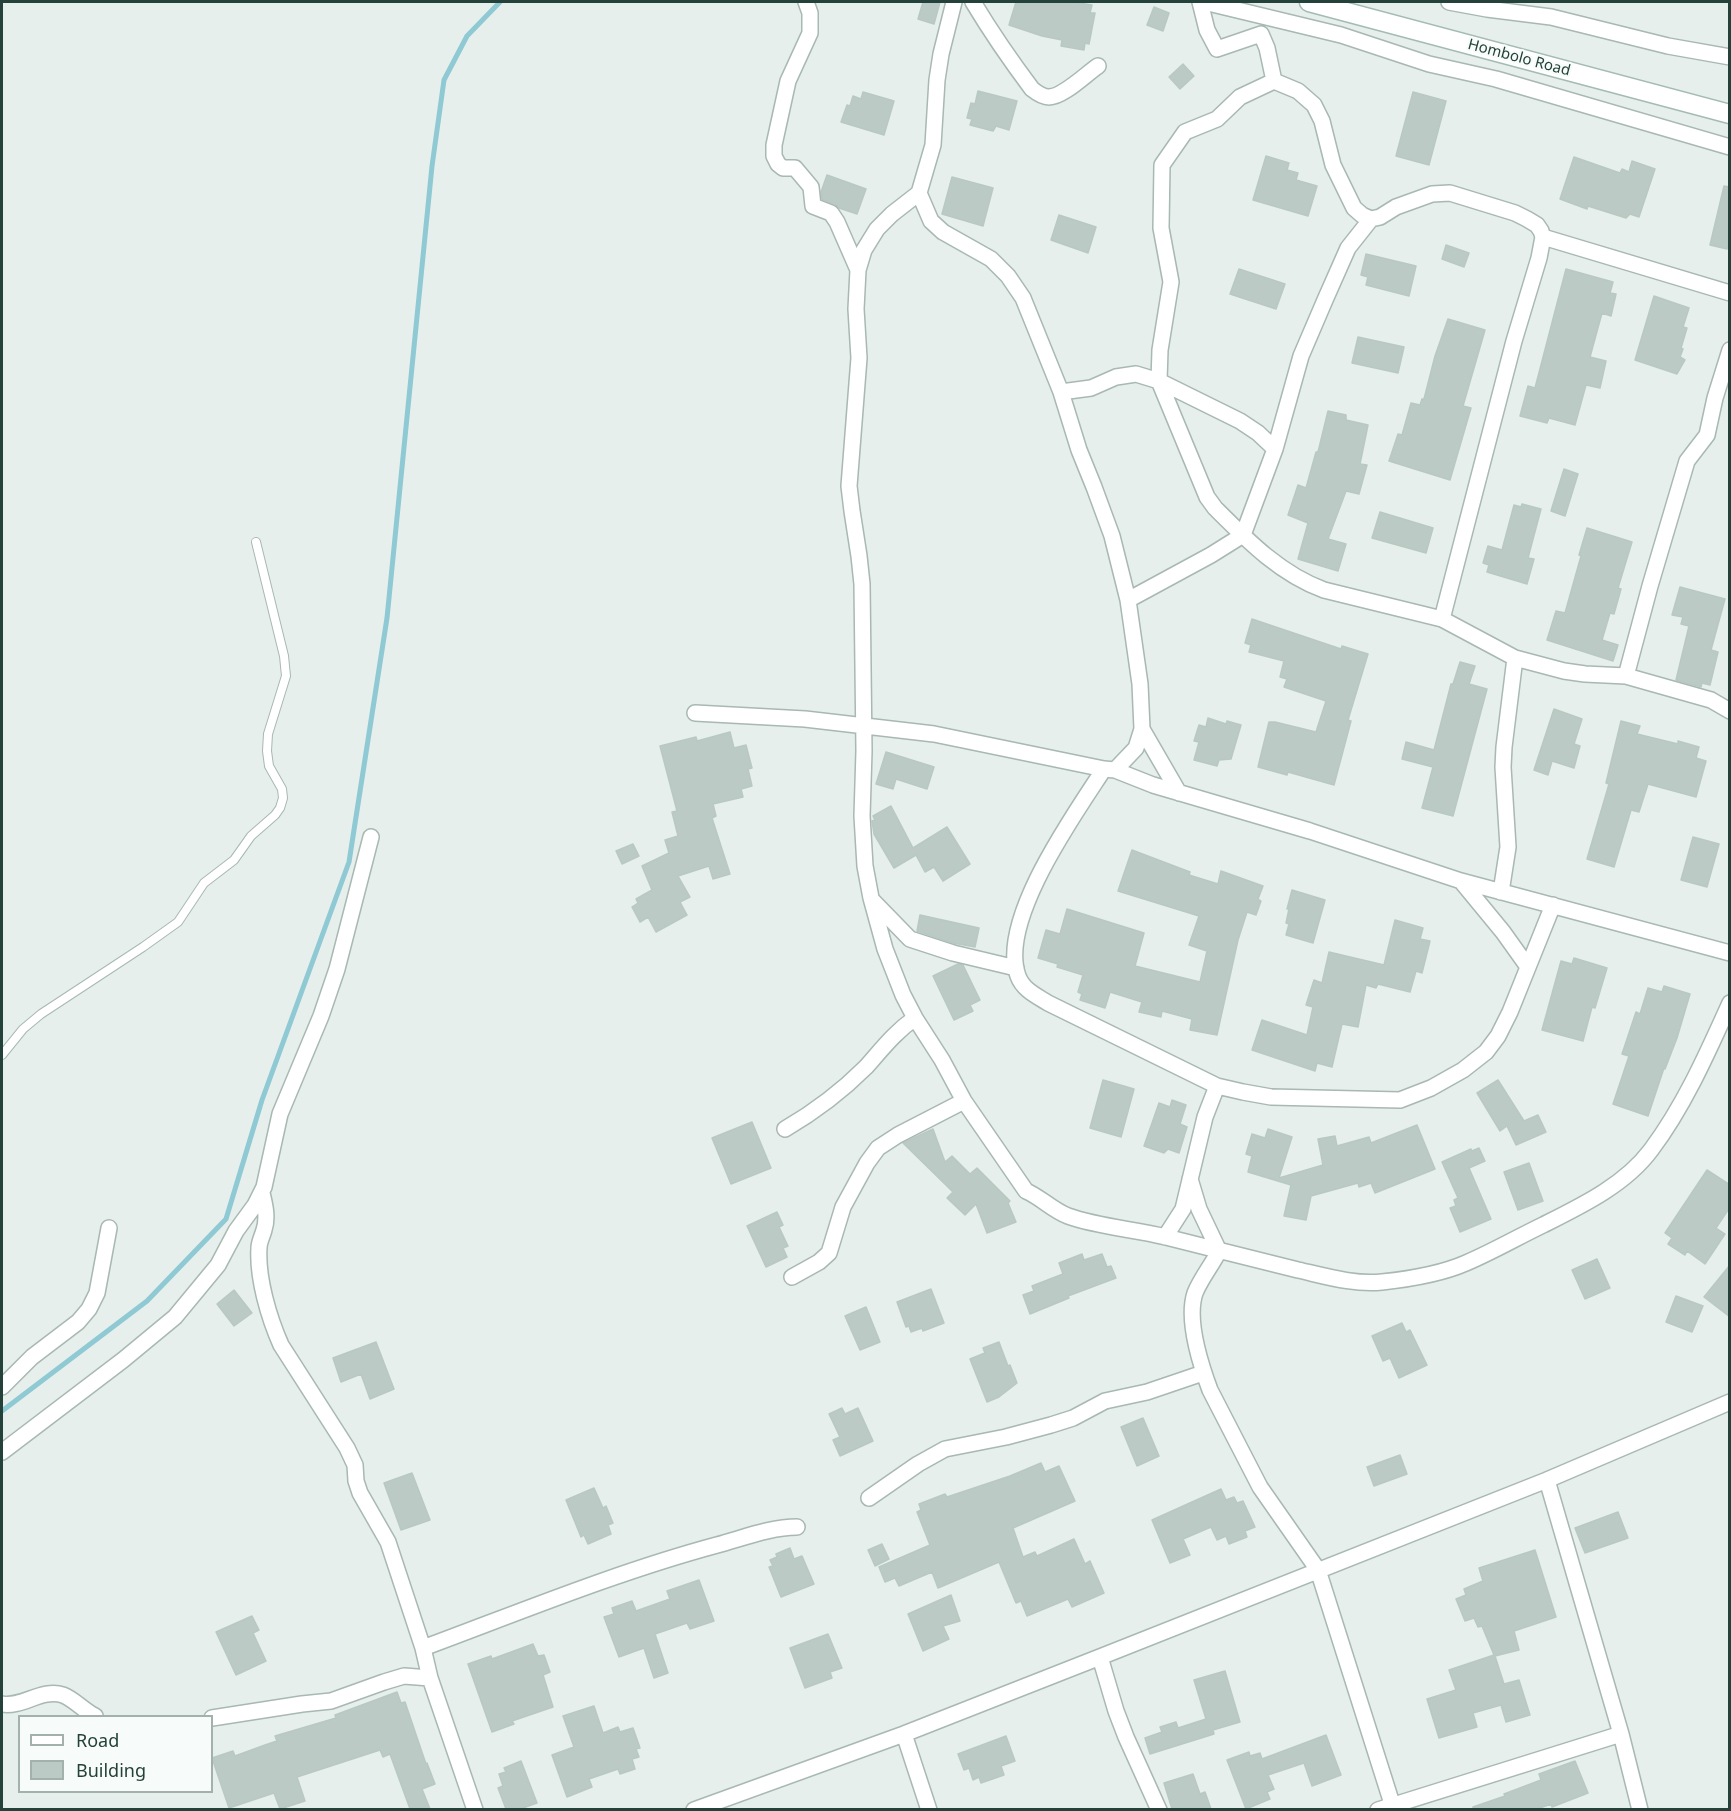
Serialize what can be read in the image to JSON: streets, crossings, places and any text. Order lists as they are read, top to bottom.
{
  "streets": {
    "street": ["Hombolo Road"]
  },
  "legend": ["Road", "Building"]
}
